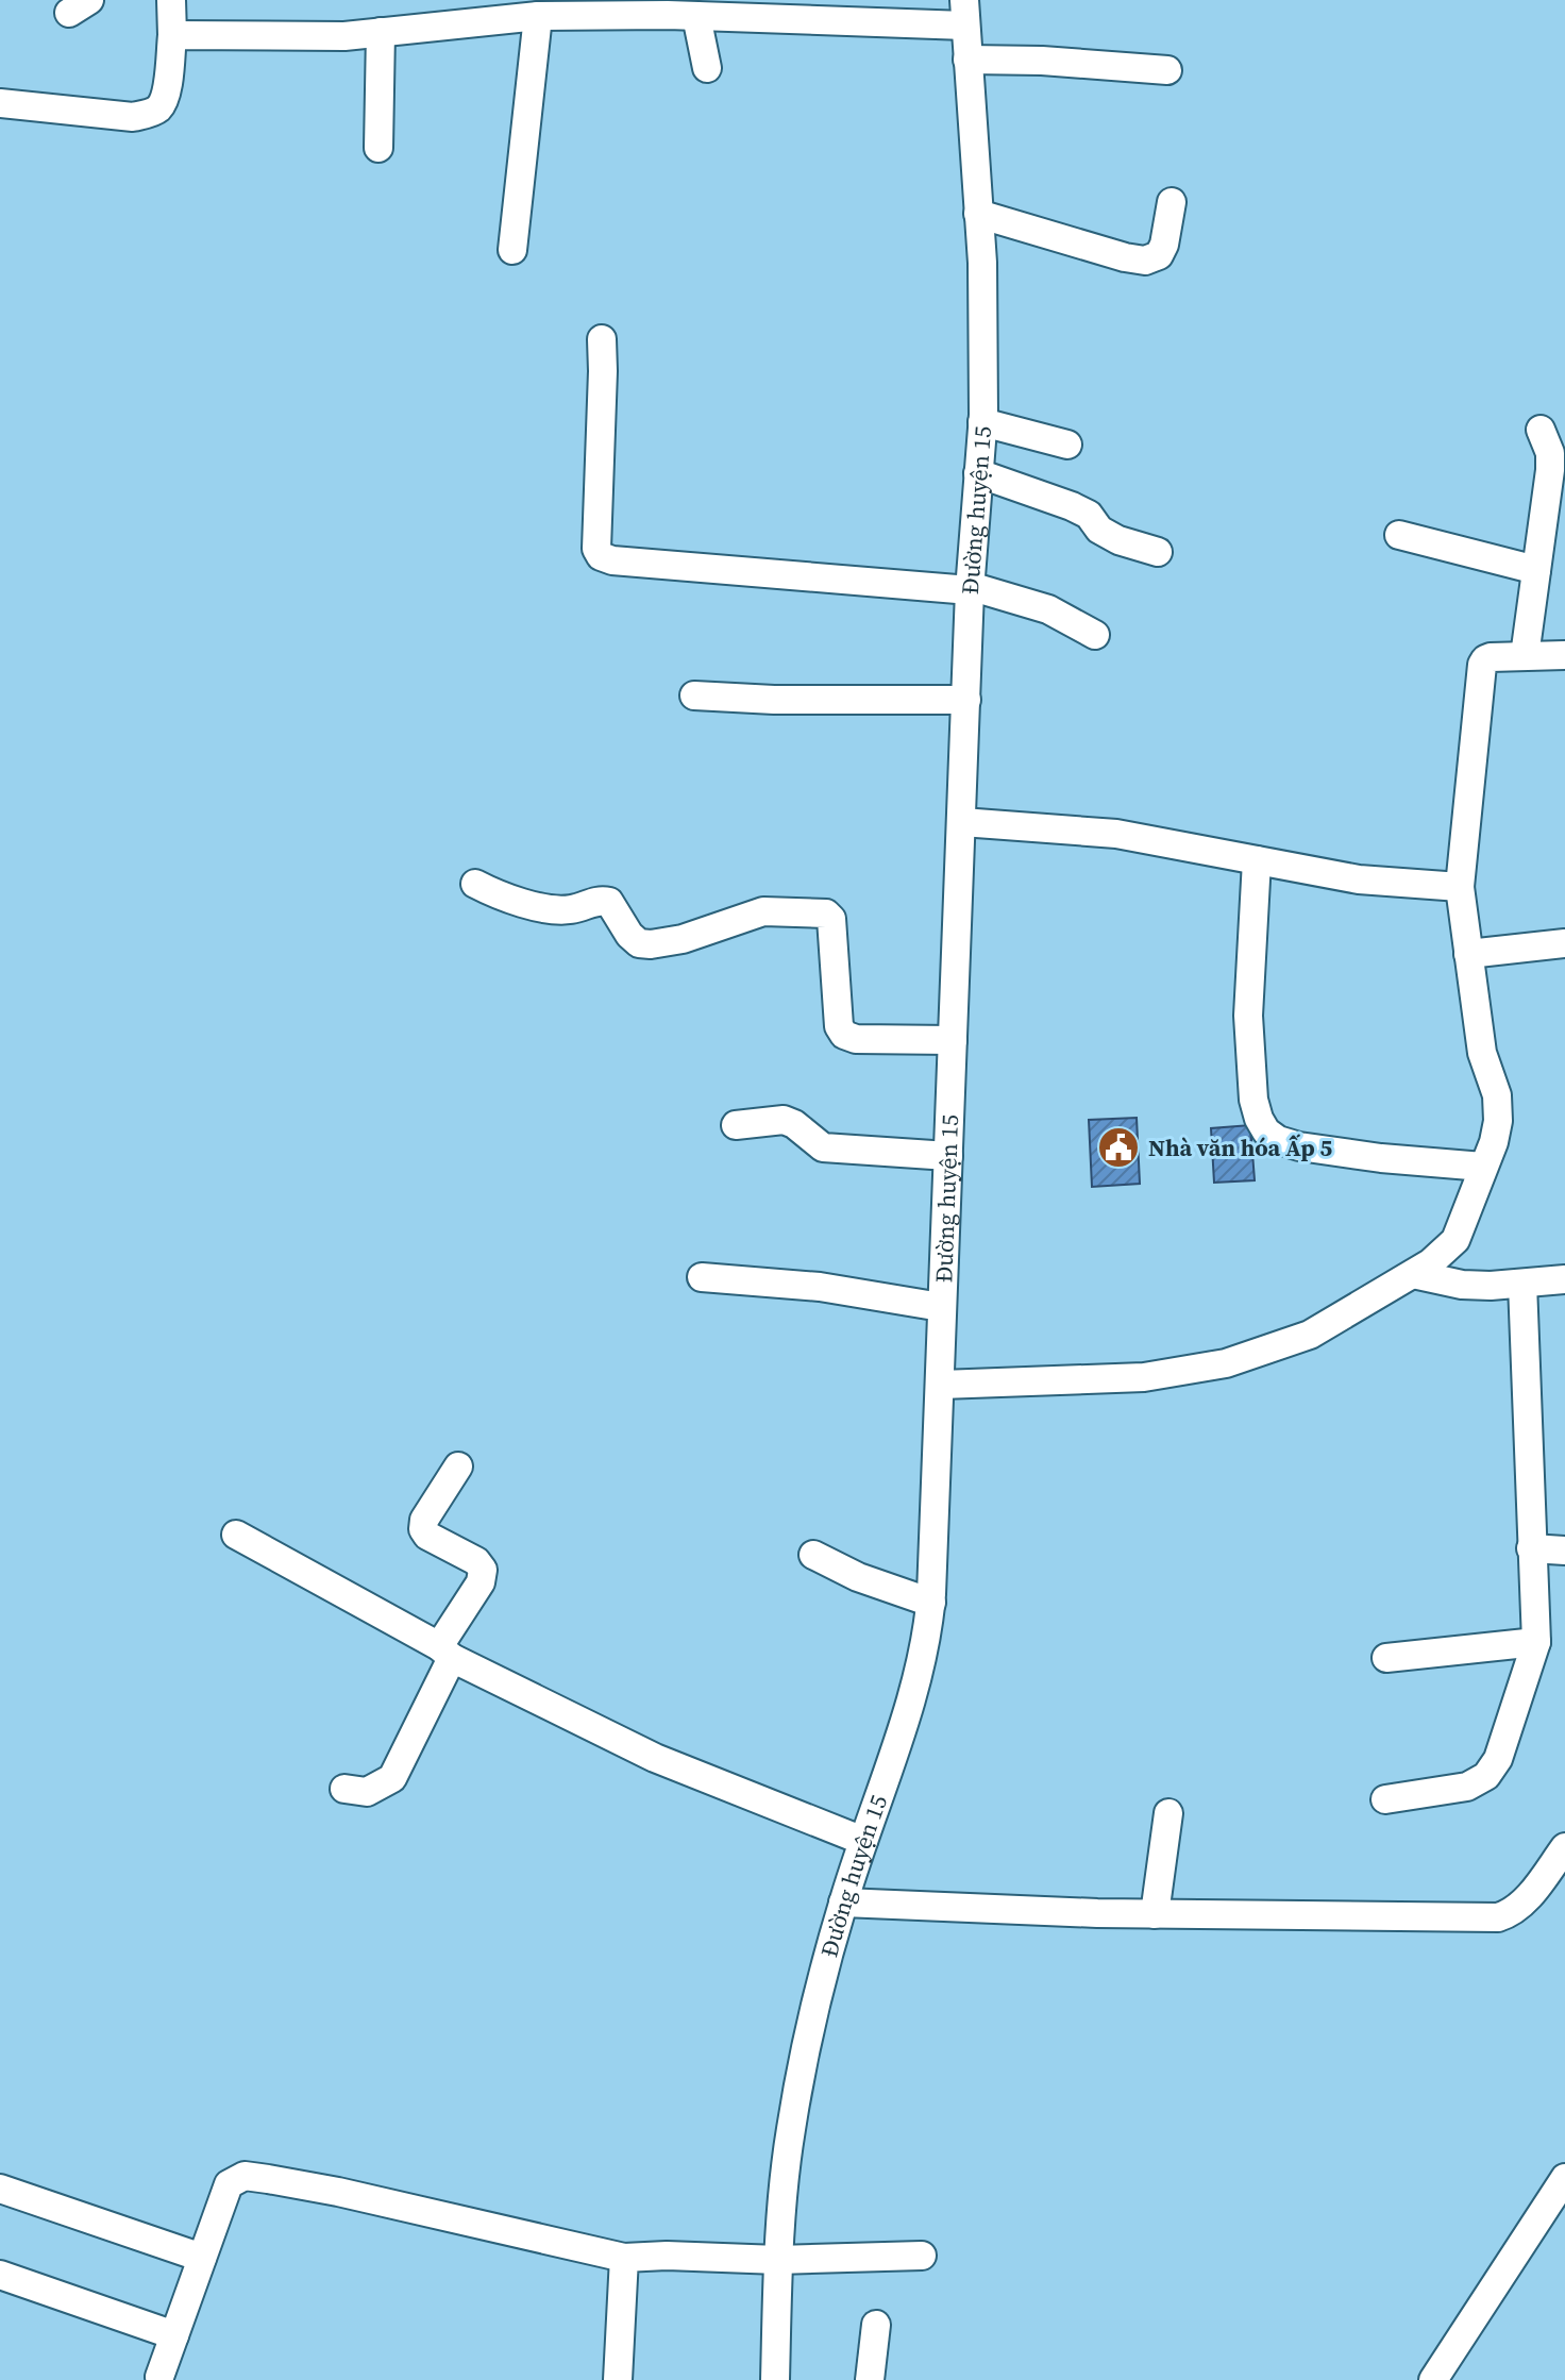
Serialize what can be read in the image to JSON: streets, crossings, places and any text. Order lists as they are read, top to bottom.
{
  "streets": {
    "street": ["Đường huyện 15"]
  },
  "places": {
    "public building": ["Nhà văn hóa Ấp 5"]
  }
}
